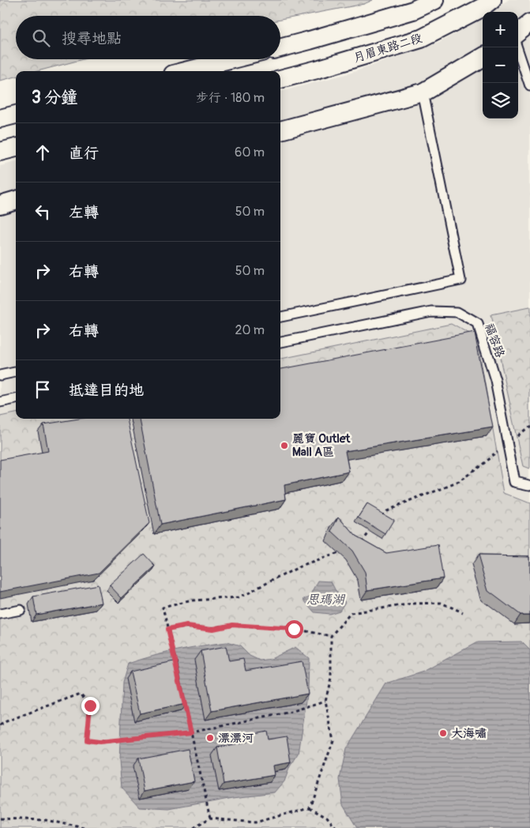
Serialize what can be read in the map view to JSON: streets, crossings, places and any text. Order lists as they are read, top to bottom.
{
  "streets": {
    "street": ["月眉東路二段"],
    "lane": ["福容路"]
  },
  "water": ["思瑪湖"],
  "places": ["麗寶 Outlet Mall A區", "大海嘯", "漂漂河"],
  "page": {
    "map_buttons": ["+", "−"],
    "search": "搜尋地點",
    "heading": ["3 分鐘", "步行 · 180 m"],
    "list": [
      ["直行", "60 m"],
      ["左轉", "50 m"],
      ["右轉", "50 m"],
      ["右轉", "20 m"],
      "抵達目的地"
    ]
  }
}
